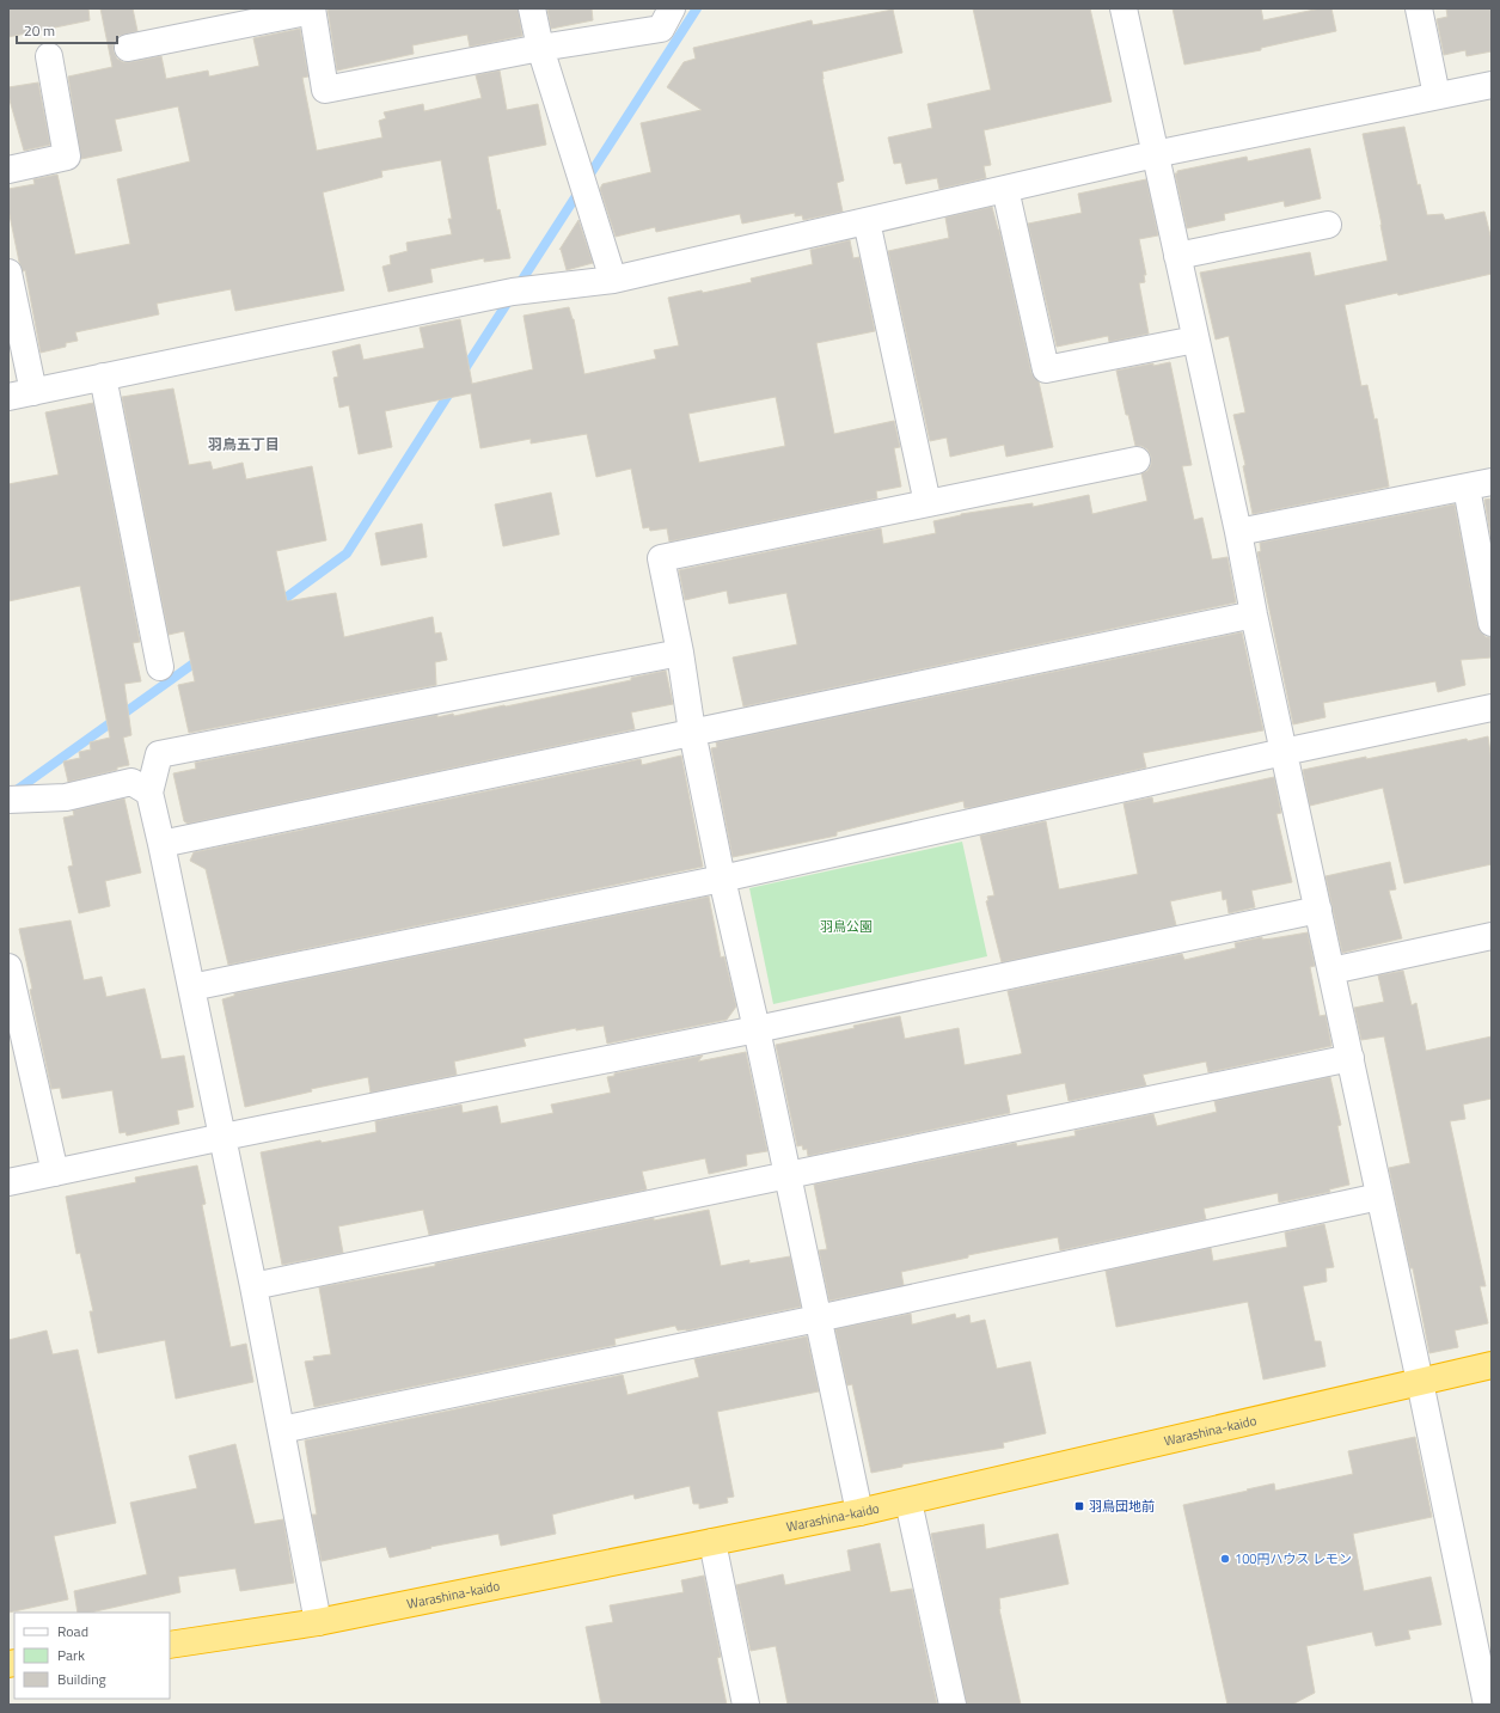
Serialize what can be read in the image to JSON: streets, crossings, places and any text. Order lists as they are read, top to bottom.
{
  "streets": {
    "highway": ["Warashina-kaido"]
  },
  "districts": ["羽鳥五丁目"],
  "parks": ["羽鳥公園"],
  "places": {
    "transit": ["羽鳥団地前"],
    "other": ["100円ハウス レモン"]
  },
  "legend": ["Road", "Park", "Building"],
  "scale_bar": "20 m"
}
